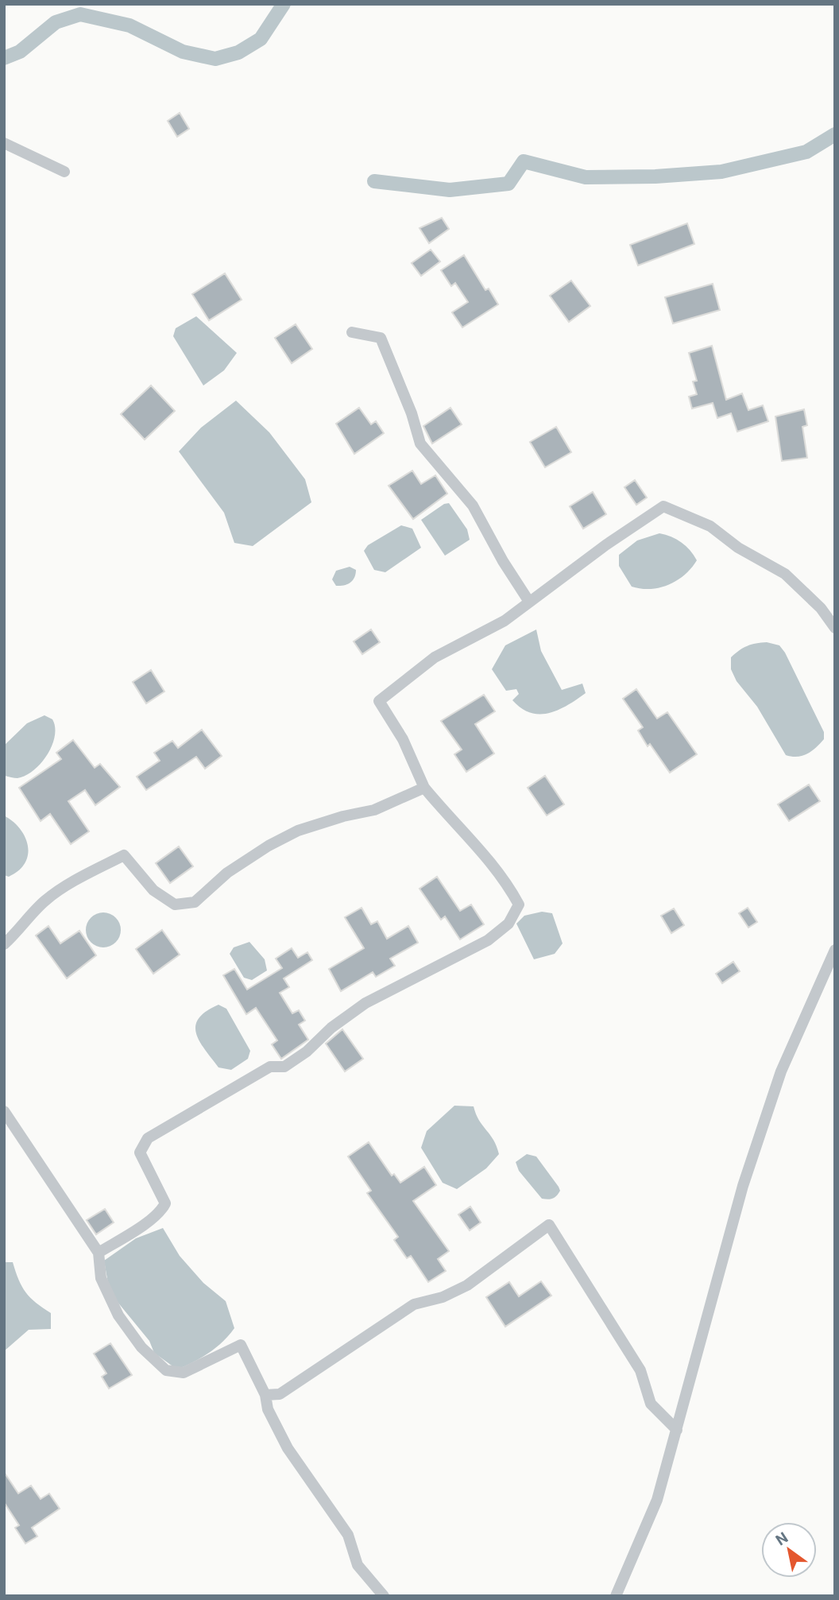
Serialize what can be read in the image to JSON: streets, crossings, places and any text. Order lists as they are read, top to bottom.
{
  "north": "top left"
}
